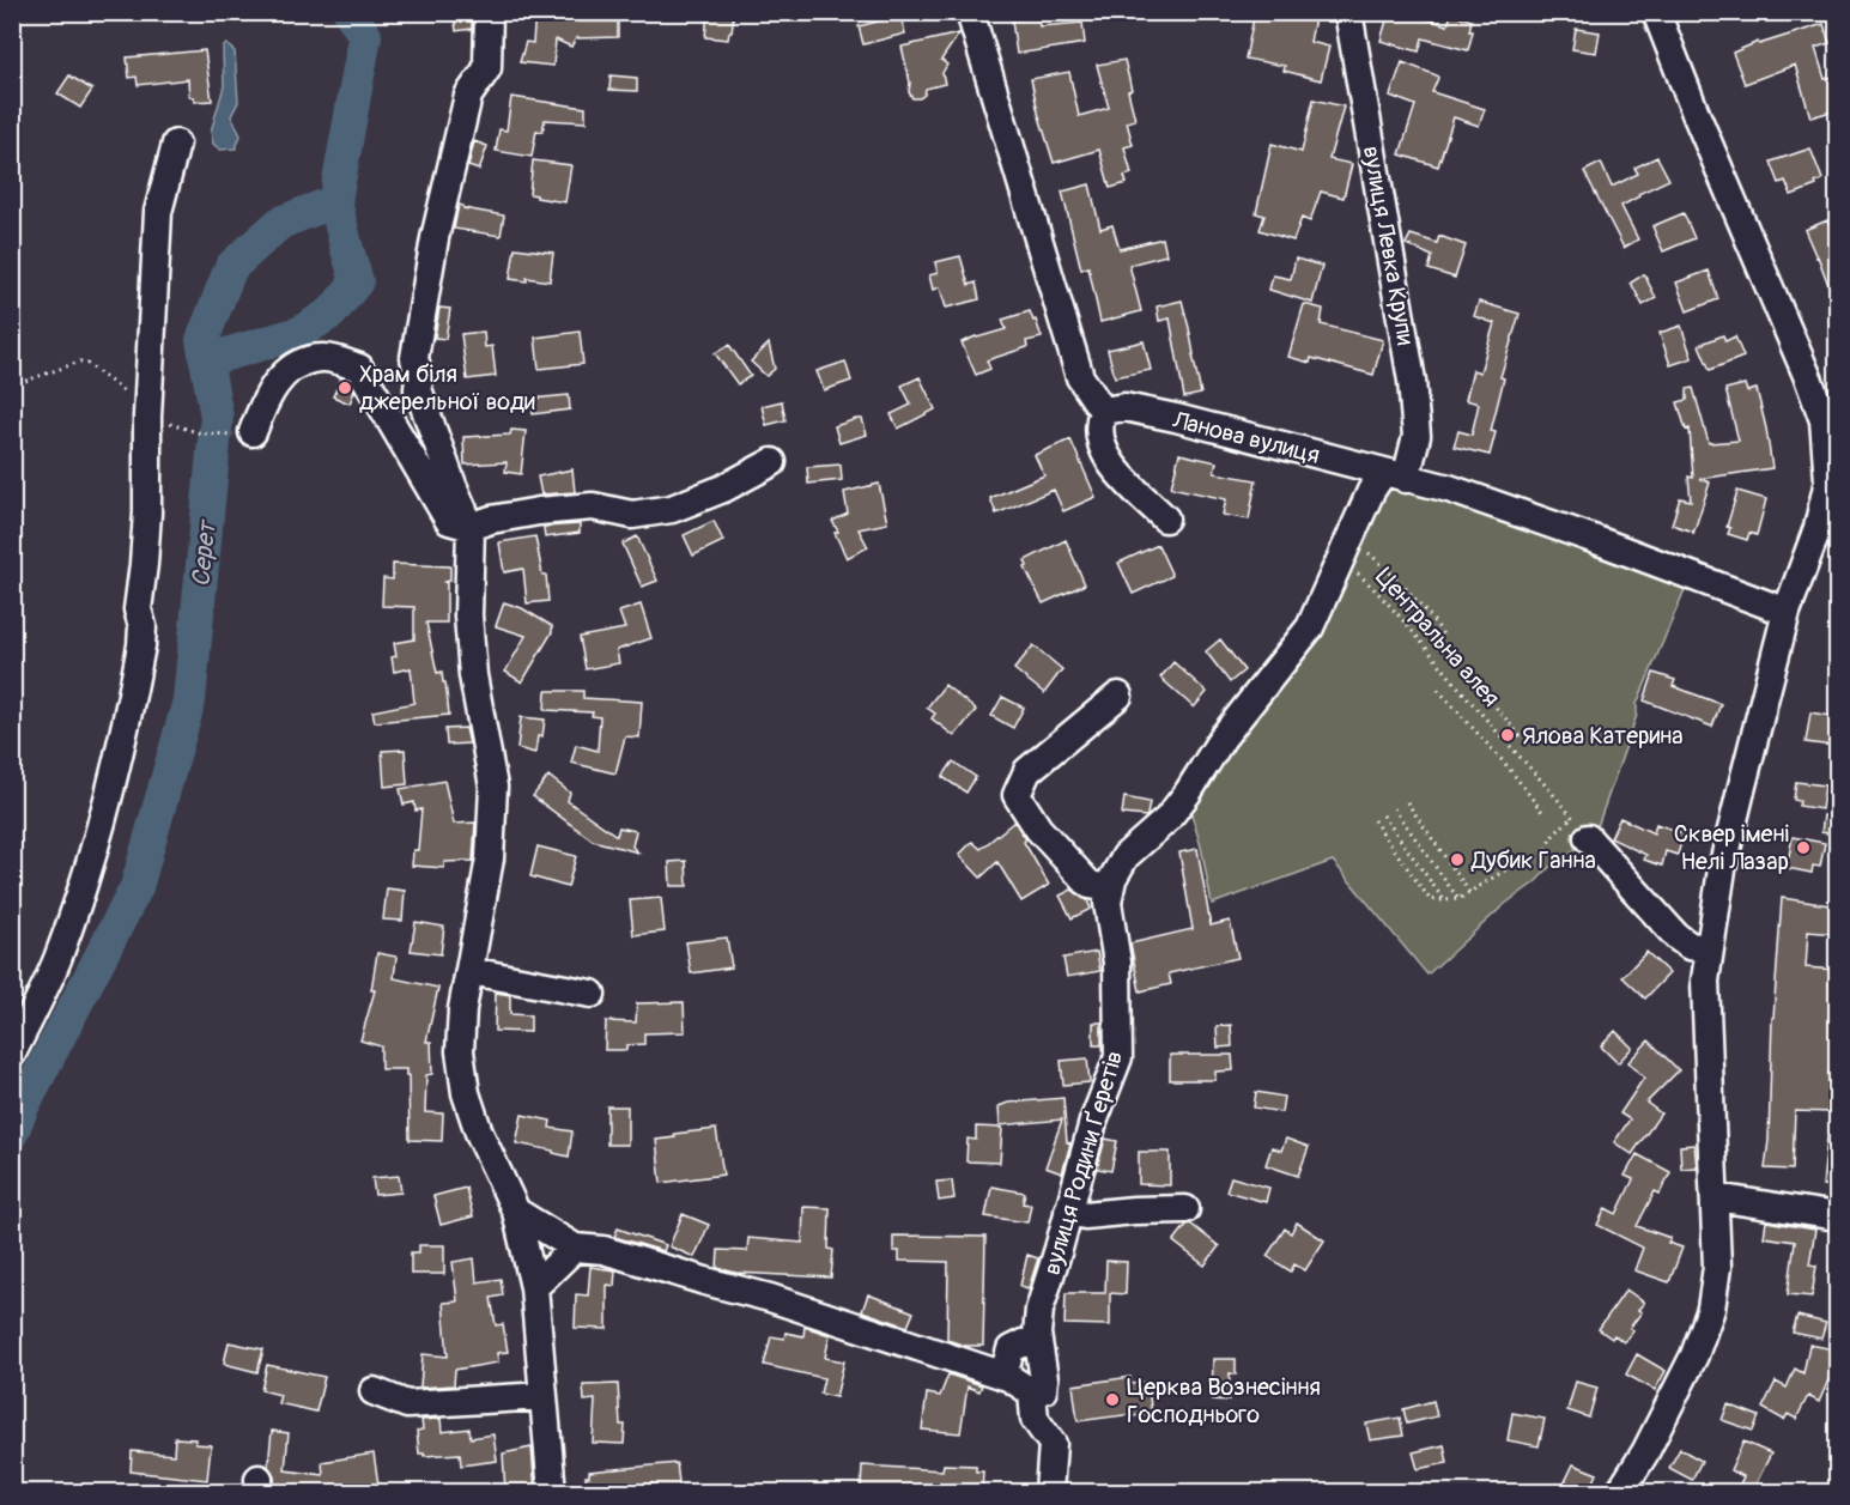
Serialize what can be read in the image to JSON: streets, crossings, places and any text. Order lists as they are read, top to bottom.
{
  "streets": {
    "street": ["вулиця Левка Крупи", "Ланова вулиця", "вулиця Родини Ґеретів"],
    "path": ["Центральна алея"]
  },
  "crossings": [
    ["вулиця Левка Крупи", "Ланова вулиця"],
    ["вулиця Левка Крупи", "вулиця Родини Ґеретів"],
    ["Ланова вулиця", "вулиця Родини Ґеретів"],
    ["Центральна алея", "вулиця Родини Ґеретів"]
  ],
  "water": ["Серет"],
  "places": [
    "Храм біля джерельної води",
    "Ялова Катерина",
    "Сквер імені Нелі Лазар",
    "Дубик Ганна",
    "Церква Вознесіння Господнього"
  ]
}
